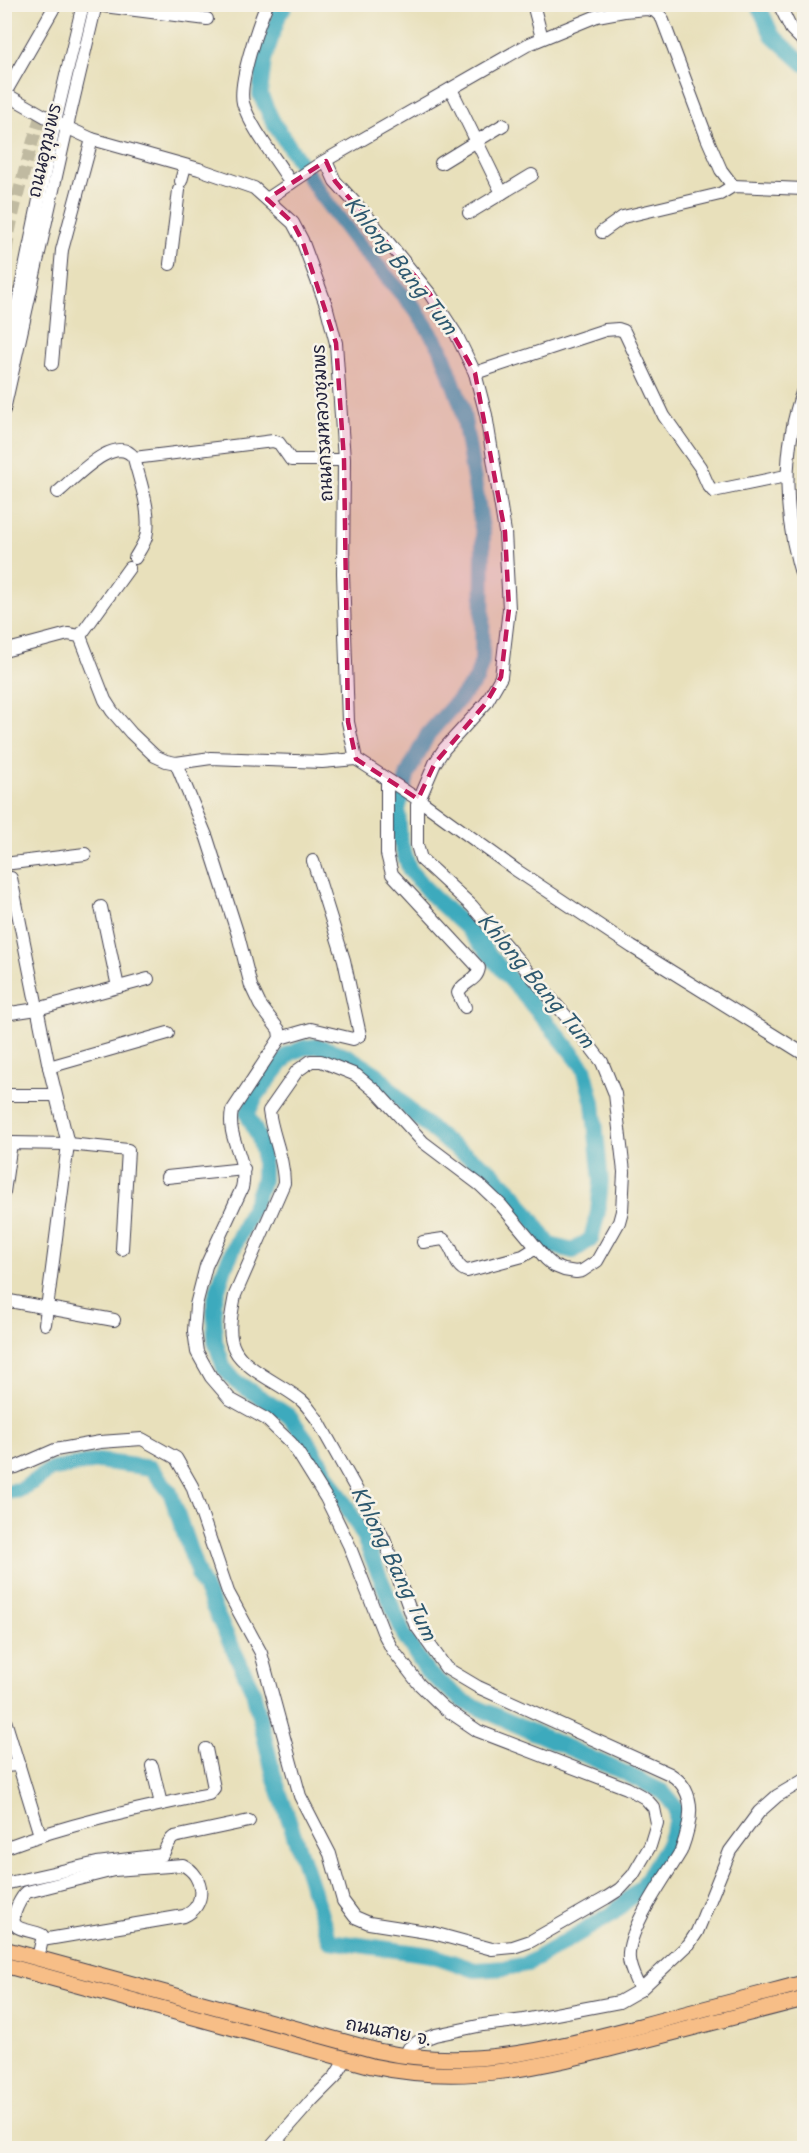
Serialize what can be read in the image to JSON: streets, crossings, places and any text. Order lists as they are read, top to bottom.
{
  "streets": {
    "main road": ["ถนนสาย จ."],
    "street": ["ถนนอุทุมพร", "ถนนกรมหลวงชุมพร"]
  },
  "crossings": [
    ["ถนนอุทุมพร", "ถนนกรมหลวงชุมพร"]
  ],
  "water": ["Khlong Bang Tum"]
}
